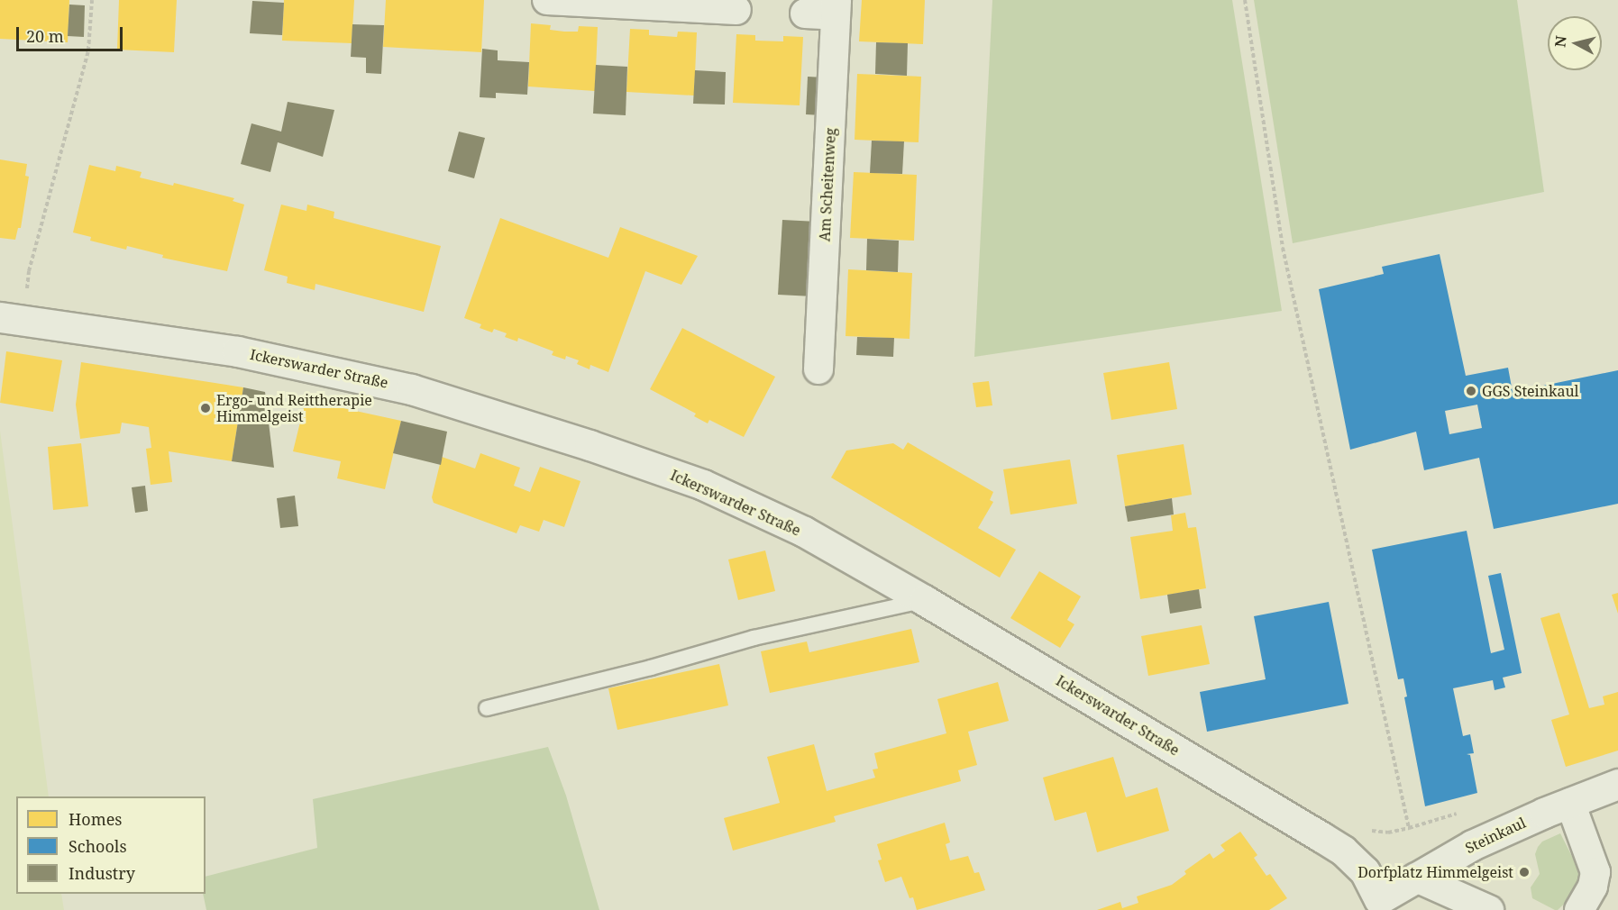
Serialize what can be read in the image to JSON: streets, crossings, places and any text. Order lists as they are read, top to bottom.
{
  "streets": {
    "street": ["Am Scheitenweg", "Ickerswarder Straße", "Steinkaul"]
  },
  "crossings": [
    ["Ickerswarder Straße", "Steinkaul"]
  ],
  "places": ["GGS Steinkaul", "Ergo- und Reittherapie Himmelgeist", "Dorfplatz Himmelgeist"],
  "legend": ["Homes", "Schools", "Industry"],
  "scale_bar": "20 m",
  "north": "left"
}
